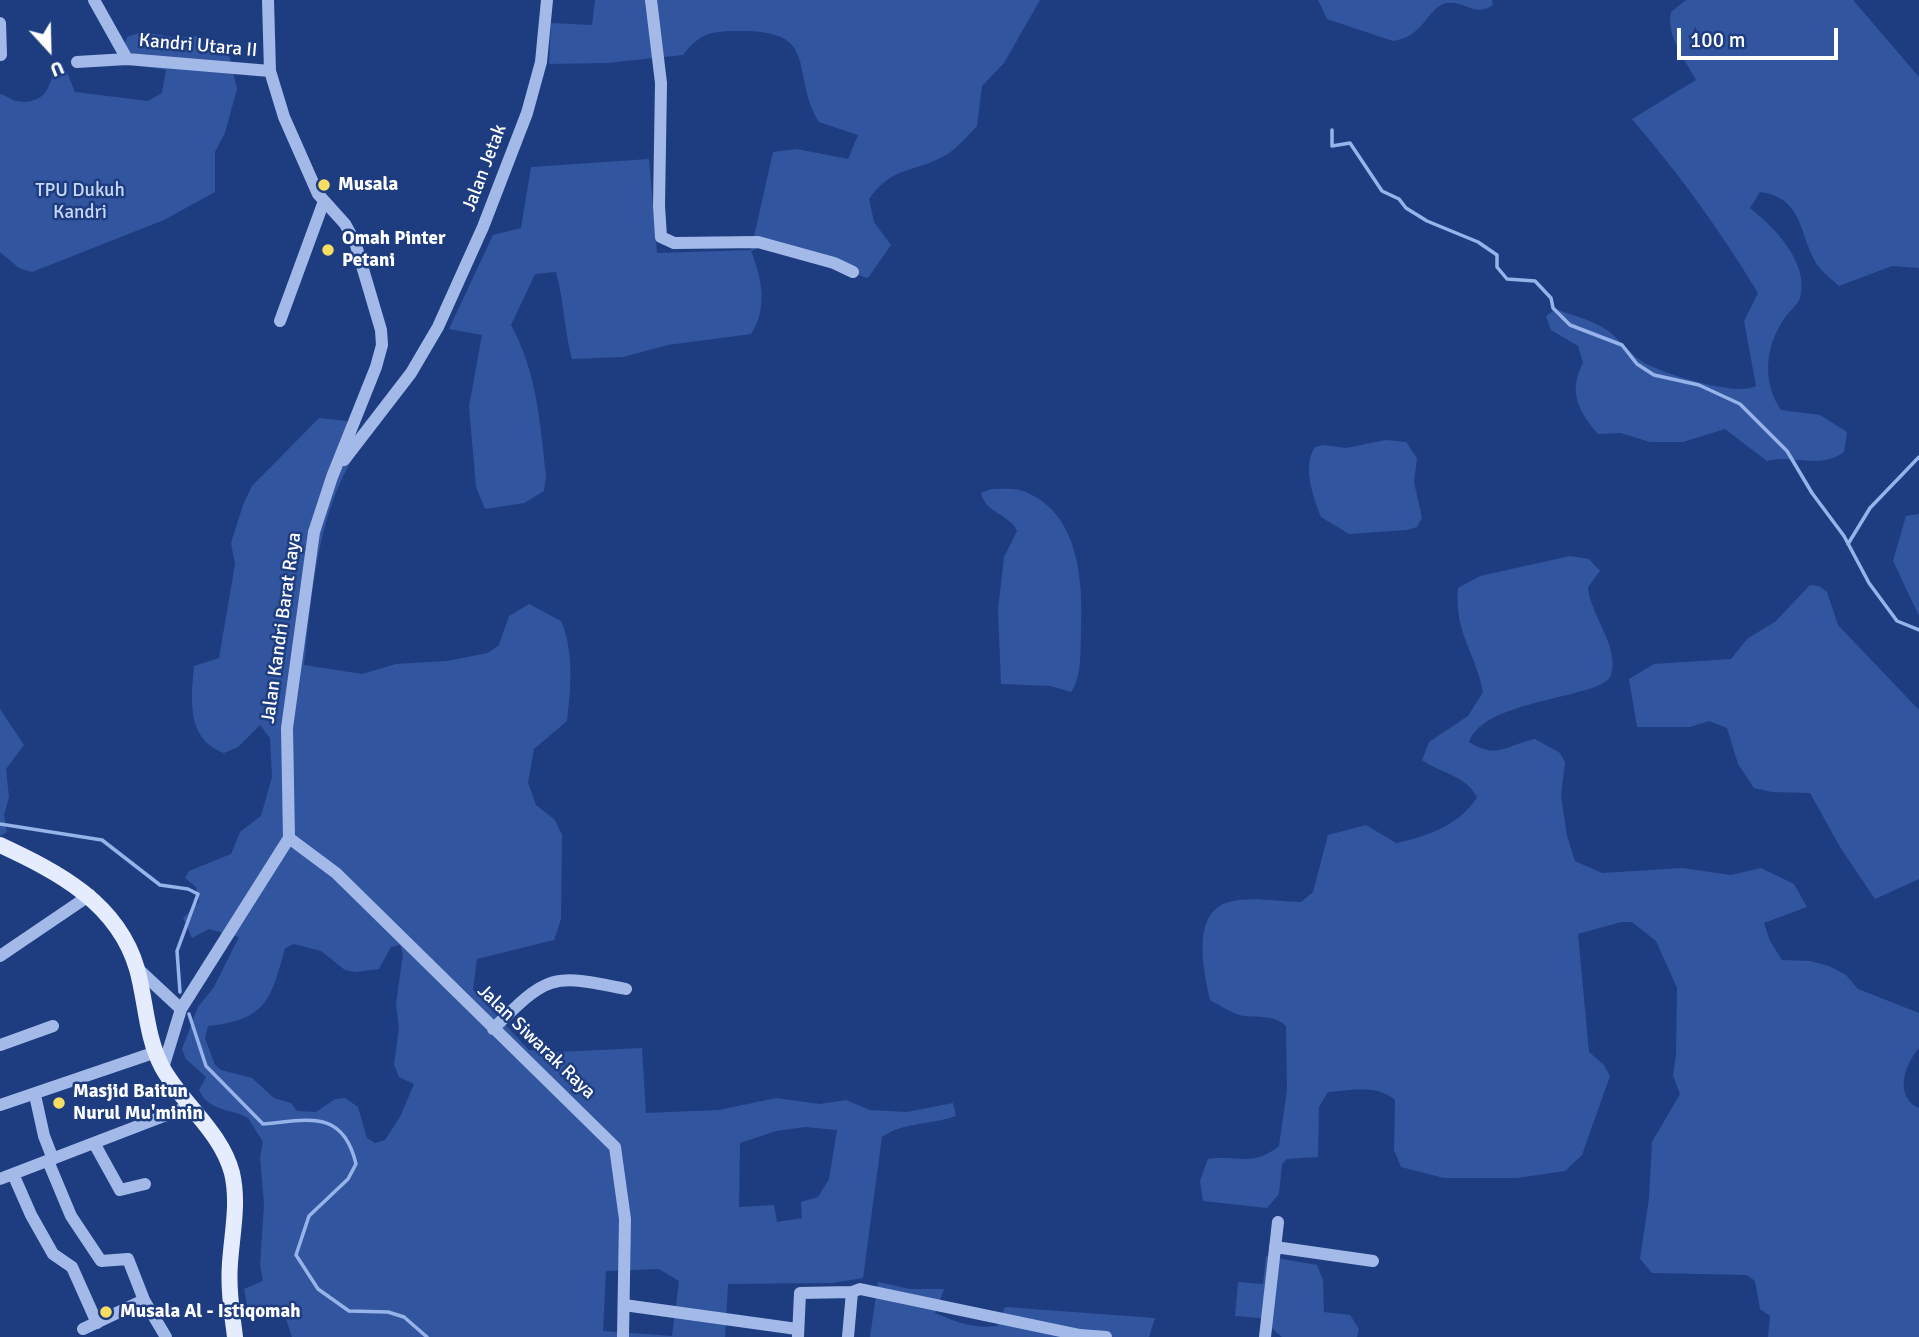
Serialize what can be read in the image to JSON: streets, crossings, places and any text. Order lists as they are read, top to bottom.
{
  "streets": {
    "street": [
      "Kandri Utara II",
      "Jalan Jetak",
      "Jalan Kandri Barat Raya",
      "Jalan Siwarak Raya"
    ]
  },
  "crossings": [
    ["Kandri Utara II", "Jalan Kandri Barat Raya"],
    ["Jalan Jetak", "Jalan Kandri Barat Raya"],
    ["Jalan Kandri Barat Raya", "Jalan Siwarak Raya"]
  ],
  "parks": ["TPU Dukuh Kandri"],
  "places": [
    "Musala",
    "Omah Pinter Petani",
    "Masjid Baitun Nurul Mu'minin",
    "Musala Al - Istiqomah"
  ],
  "scale_bar": "100 m",
  "north": "bottom"
}
